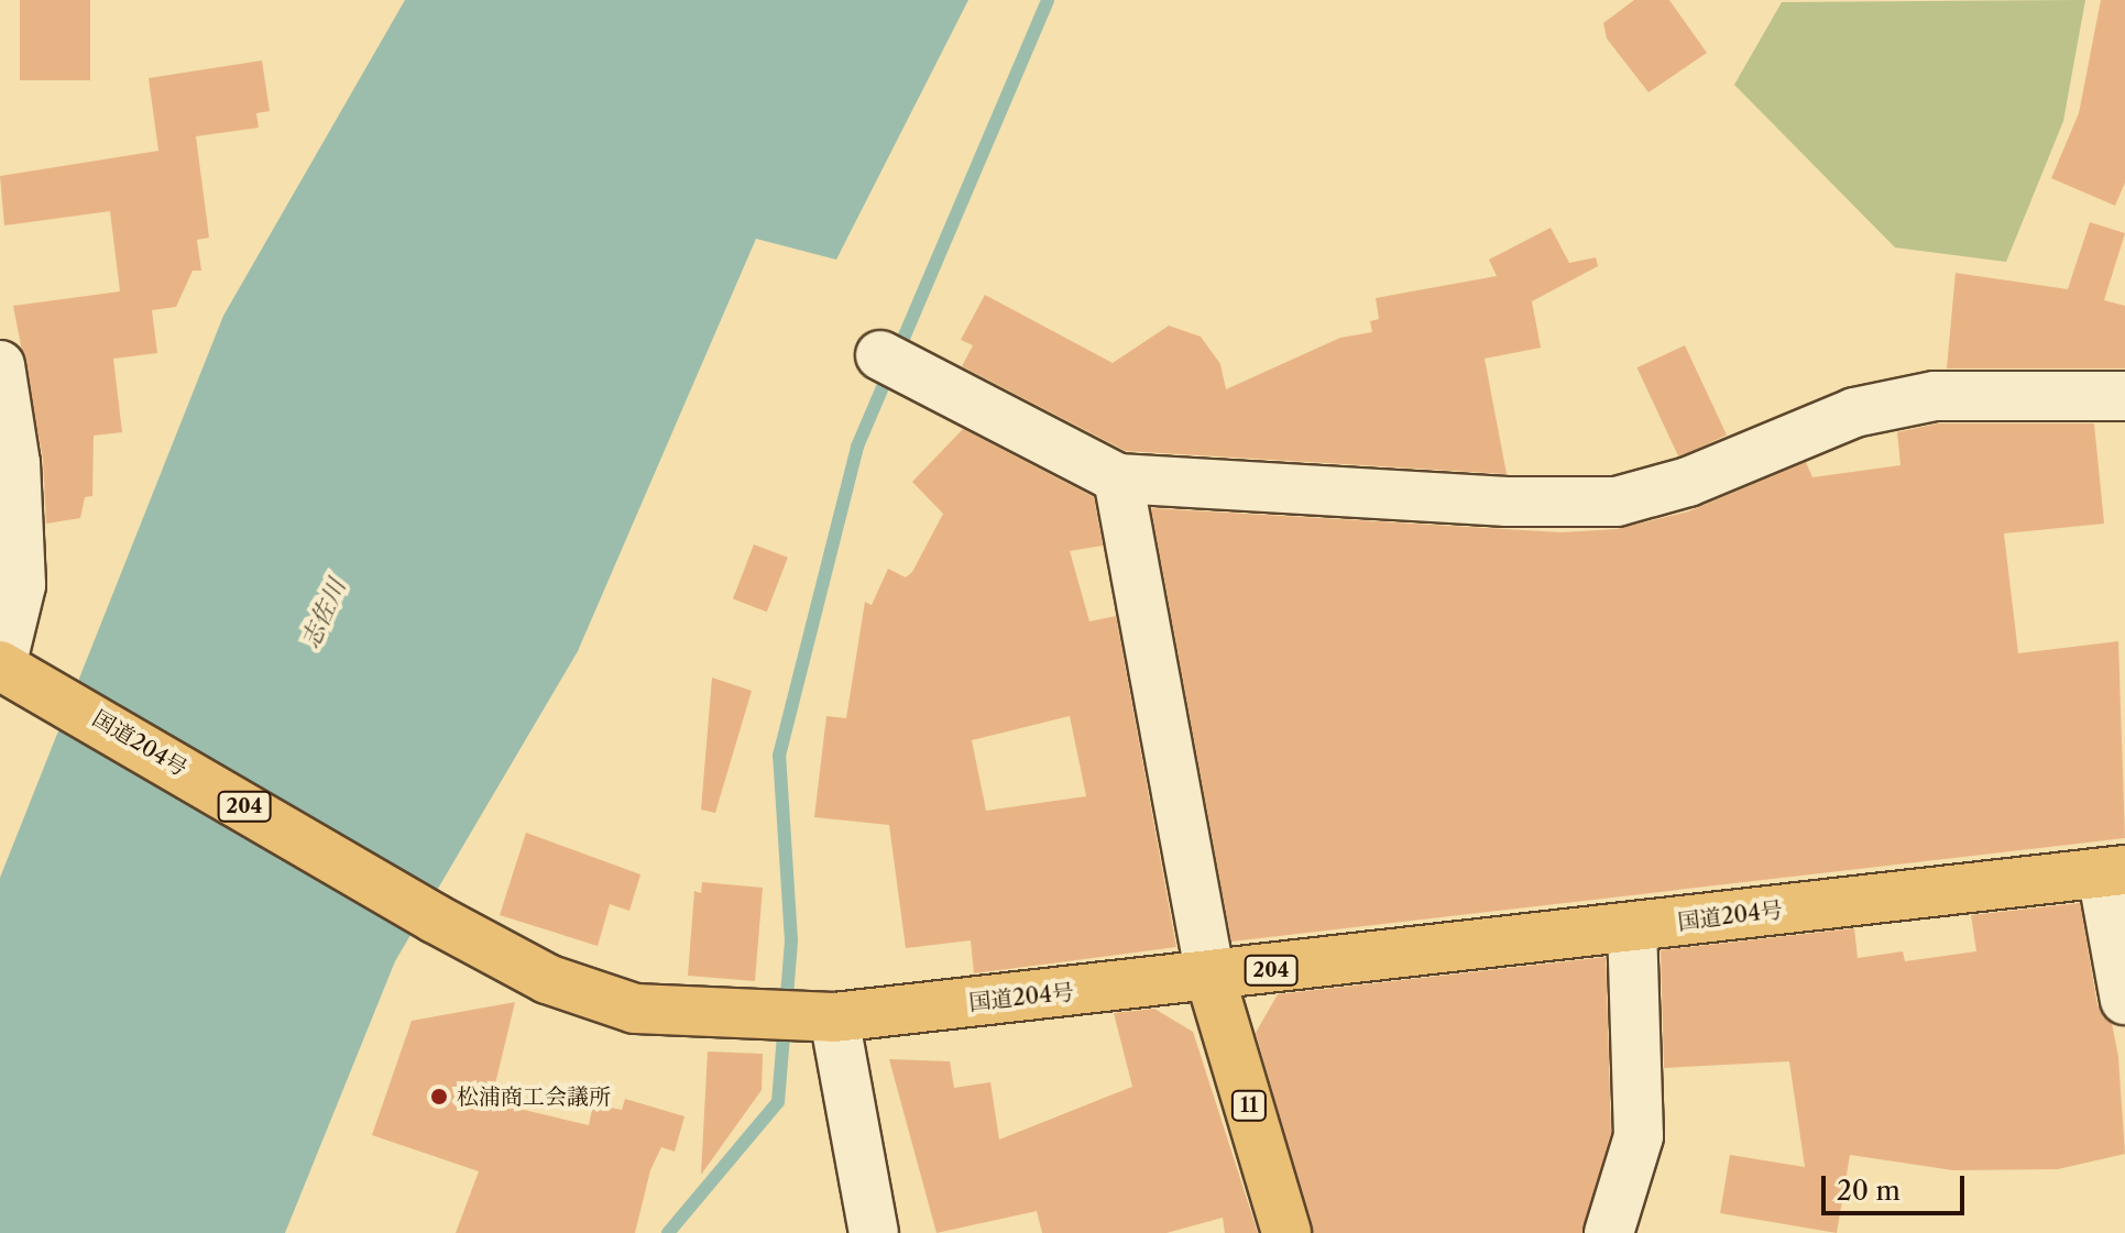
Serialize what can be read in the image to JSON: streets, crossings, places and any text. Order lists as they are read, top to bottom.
{
  "streets": {
    "main road": ["国道204号", "204", "11"]
  },
  "crossings": [
    ["国道204号", "11"]
  ],
  "water": ["志佐川"],
  "places": ["松浦商工会議所"],
  "scale_bar": "20 m"
}
